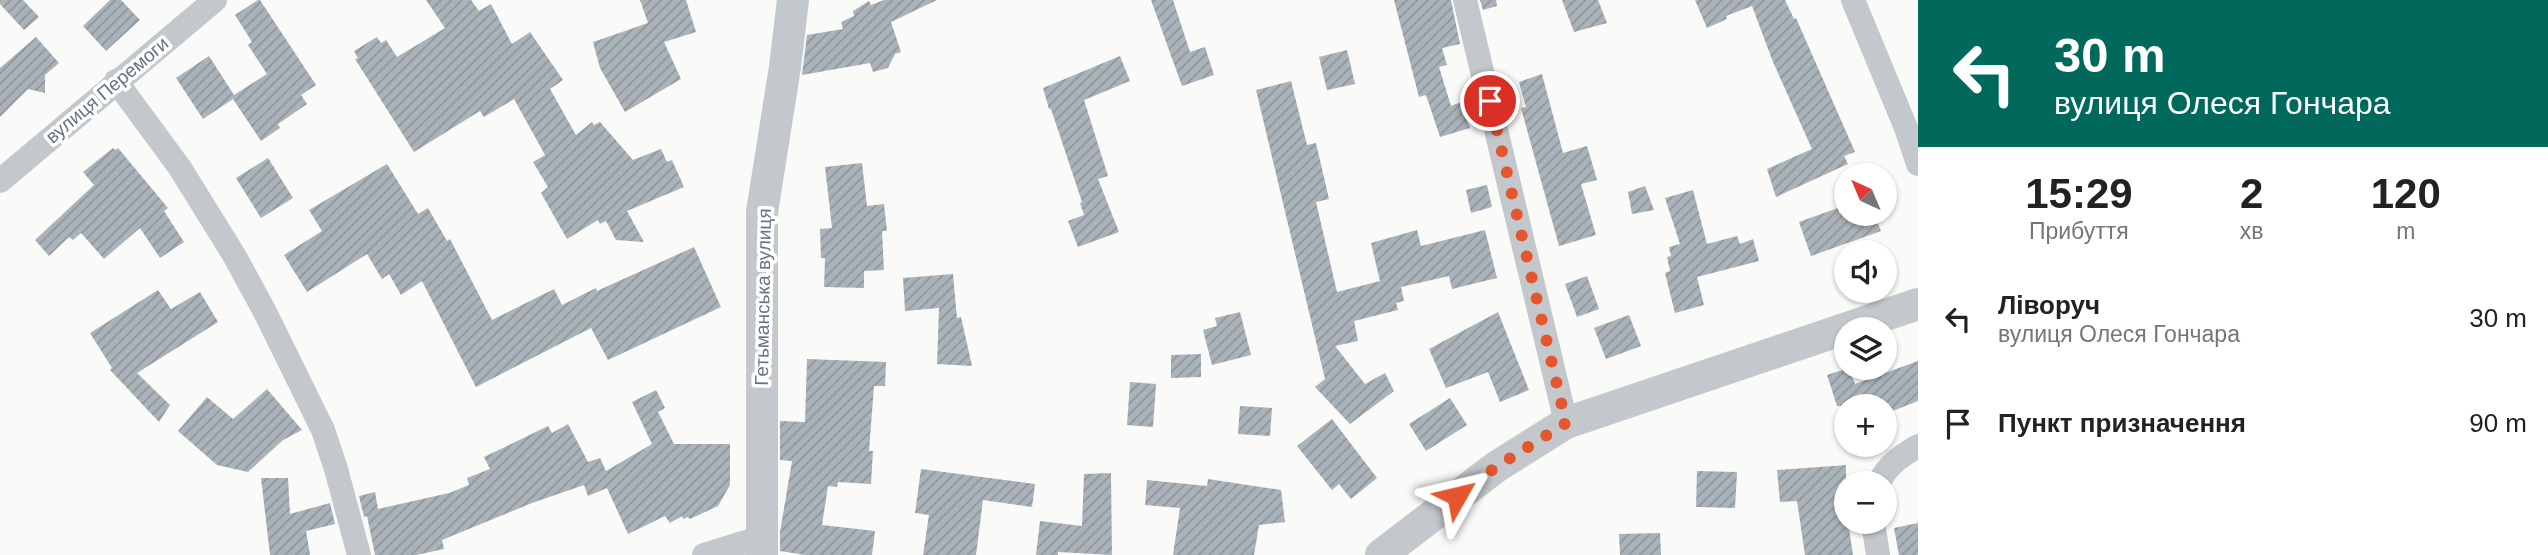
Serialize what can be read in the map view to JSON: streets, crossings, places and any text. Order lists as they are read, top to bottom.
{
  "streets": {
    "street": ["вулиця Перемоги", "Гетьманська вулиця"]
  },
  "north": "top left",
  "page": {
    "turn": ["30 m", "вулиця Олеся Гончара"],
    "eta": [
      "15:29",
      "Прибуття",
      "2",
      "хв",
      "120",
      "m"
    ],
    "map_buttons": ["+", "−"],
    "list": [
      {
        "name": "Ліворуч",
        "note": "вулиця Олеся Гончара",
        "value": "30 m"
      },
      {
        "name": "Пункт призначення",
        "value": "90 m"
      }
    ]
  }
}
